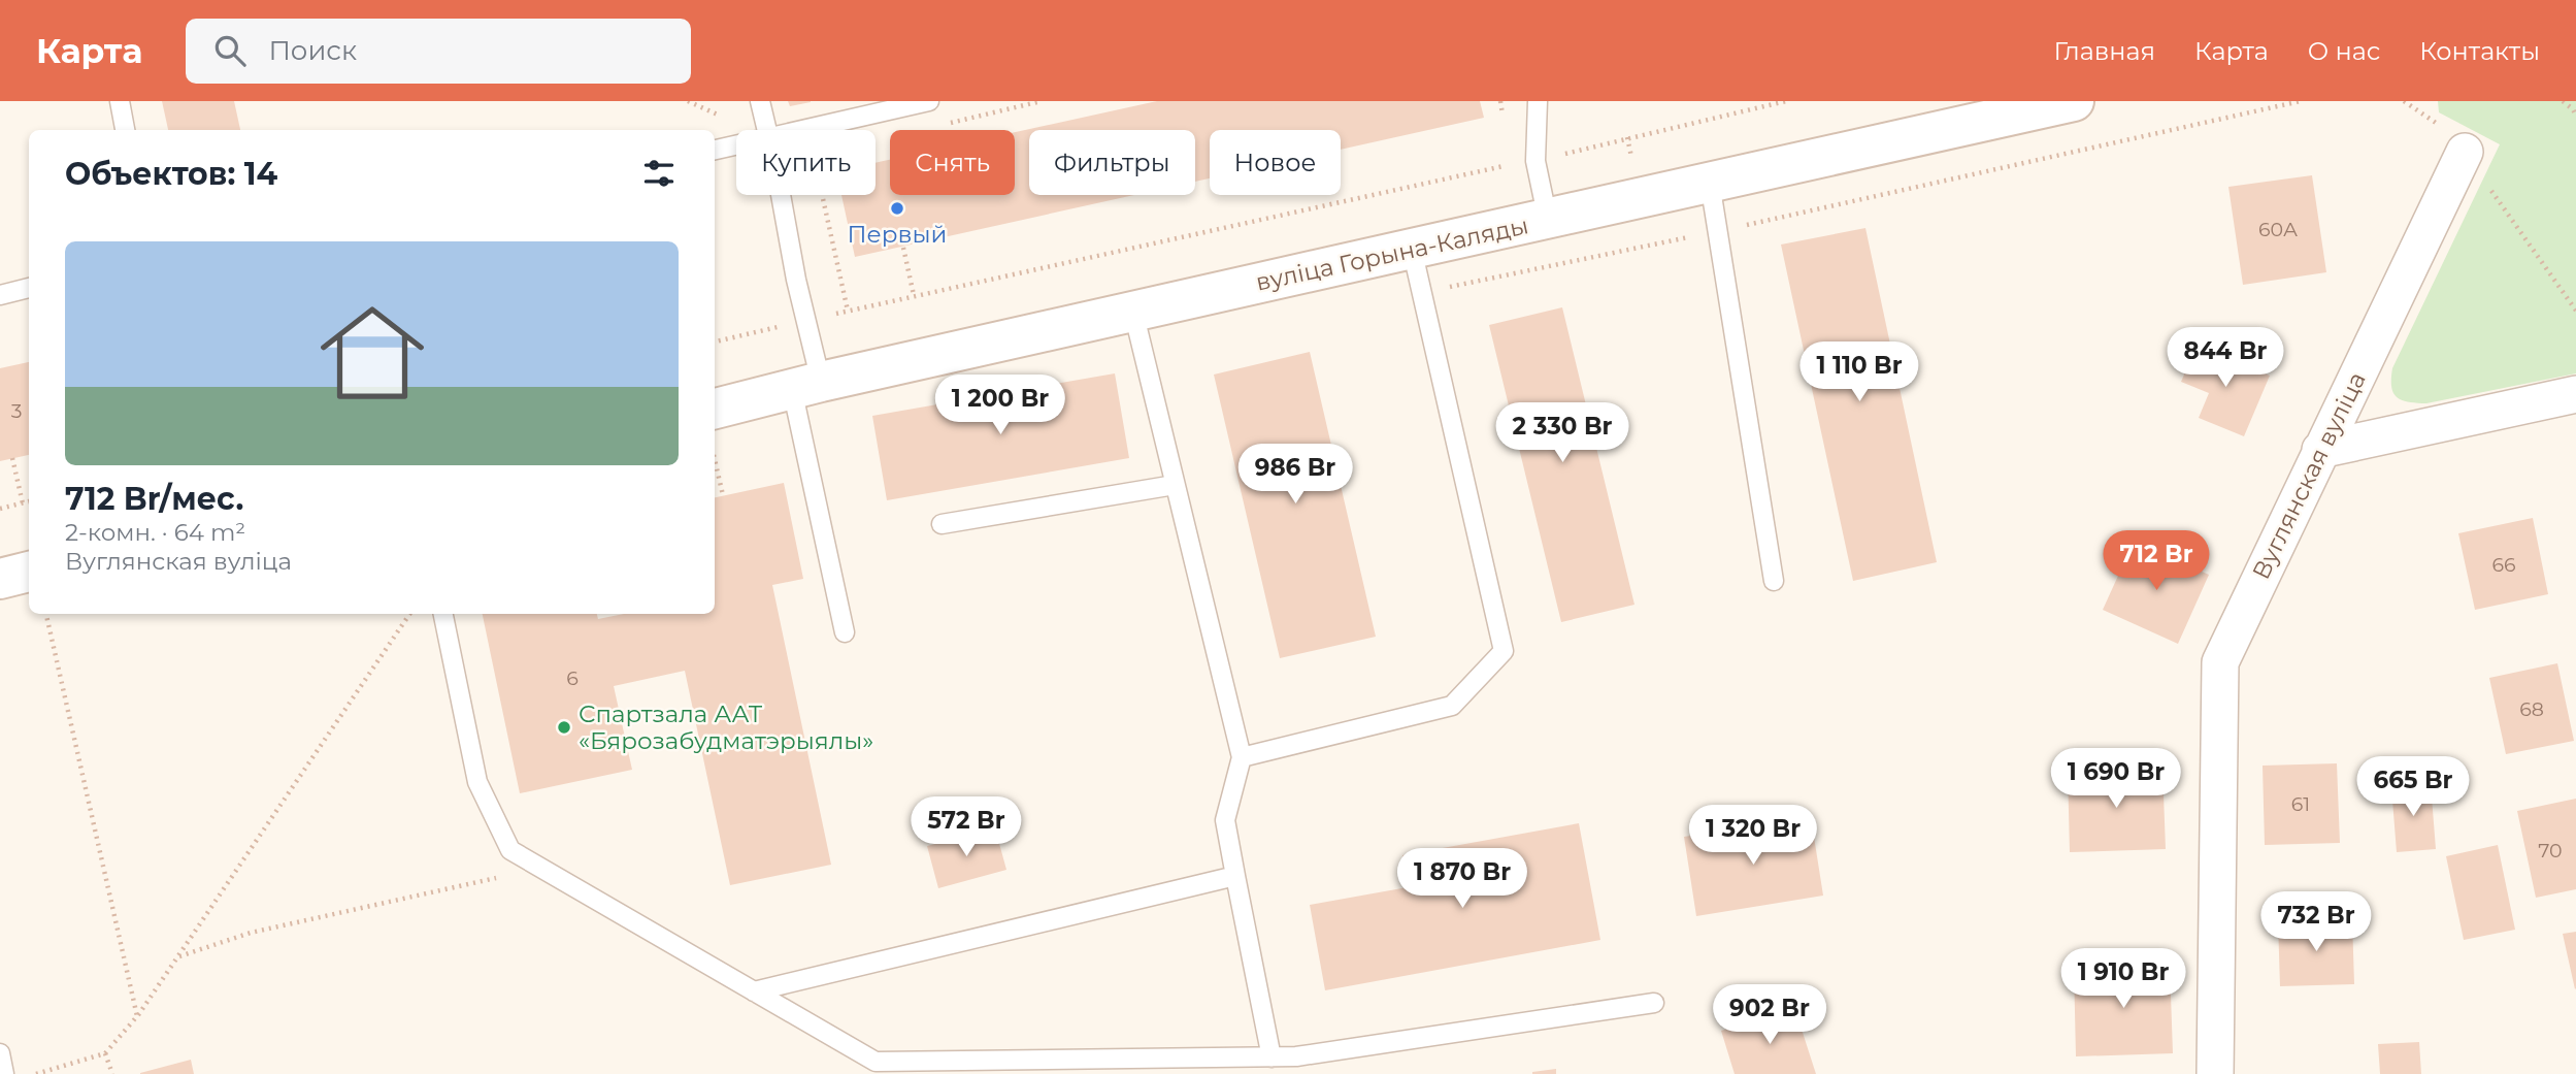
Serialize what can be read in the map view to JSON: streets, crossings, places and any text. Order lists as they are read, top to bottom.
{
  "streets": {
    "street": ["вуліца Горына-Каляды", "Вуглянская вуліца"]
  },
  "places": ["Первый", "Спартзала ААТ «Бярозабудматэрыялы»"],
  "house_numbers": [
    "60А",
    "3",
    "66",
    "6",
    "68",
    "61",
    "70"
  ],
  "page": {
    "header": "Карта",
    "search": "Поиск",
    "nav": [
      "Главная",
      "Карта",
      "О нас",
      "Контакты"
    ],
    "chip": [
      "Купить",
      "Снять",
      "Фильтры",
      "Новое"
    ],
    "heading": "Объектов: 14",
    "list": [
      {
        "name": "712 Br/мес.",
        "note": "2-комн. · 64 m² · Вуглянская вуліца"
      }
    ],
    "price": [
      "844 Br",
      "1 110 Br",
      "1 200 Br",
      "2 330 Br",
      "986 Br",
      "712 Br",
      "1 690 Br",
      "665 Br",
      "572 Br",
      "1 320 Br",
      "1 870 Br",
      "732 Br",
      "1 910 Br",
      "902 Br"
    ]
  }
}
